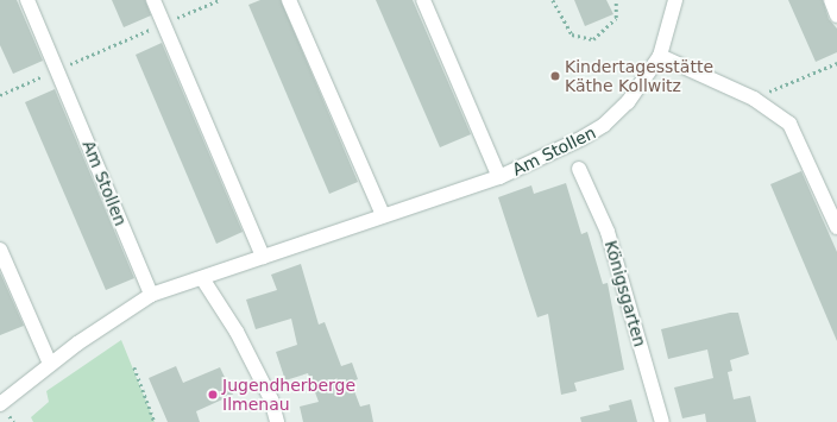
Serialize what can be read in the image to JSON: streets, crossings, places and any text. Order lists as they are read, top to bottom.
{
  "streets": {
    "street": ["Am Stollen", "Königsgarten"]
  },
  "places": ["Kindertagesstätte Käthe Kollwitz", "Jugendherberge Ilmenau"]
}
